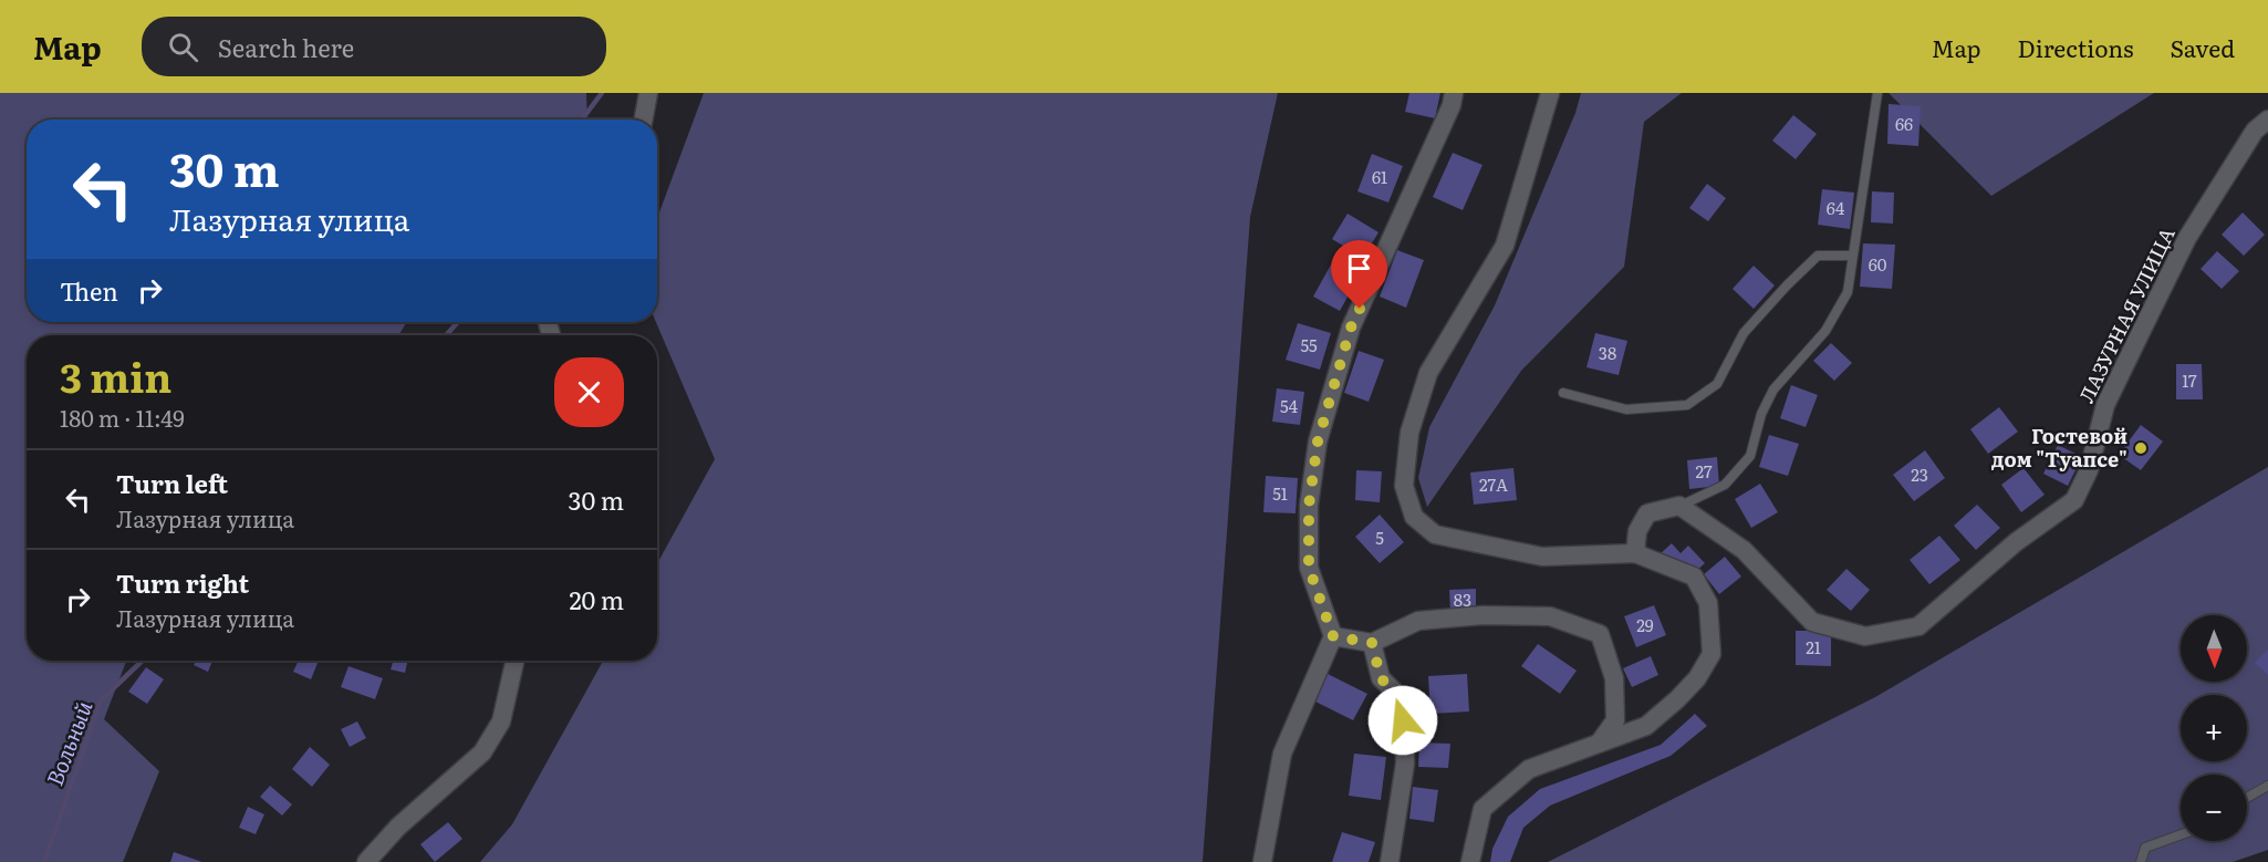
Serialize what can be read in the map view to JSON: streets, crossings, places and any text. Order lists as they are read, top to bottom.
{
  "streets": {
    "street": ["ЛАЗУРНАЯ УЛИЦА"]
  },
  "water": ["Вольный"],
  "places": ["Гостевой дом \"Туапсе\""],
  "house_numbers": [
    "66",
    "61",
    "64",
    "60",
    "55",
    "38",
    "17",
    "54",
    "27",
    "23",
    "27А",
    "51",
    "5",
    "83",
    "29",
    "21"
  ],
  "north": "bottom",
  "page": {
    "header": "Map",
    "search": "Search here",
    "nav": ["Map", "Directions", "Saved"],
    "turn": ["30 m", "Лазурная улица"],
    "then": "Then",
    "heading": ["3 min", "180 m · 11:49"],
    "list": [
      {
        "name": "Turn left",
        "note": "Лазурная улица",
        "value": "30 m"
      },
      {
        "name": "Turn right",
        "note": "Лазурная улица",
        "value": "20 m"
      }
    ],
    "map_buttons": ["+", "−"]
  }
}
